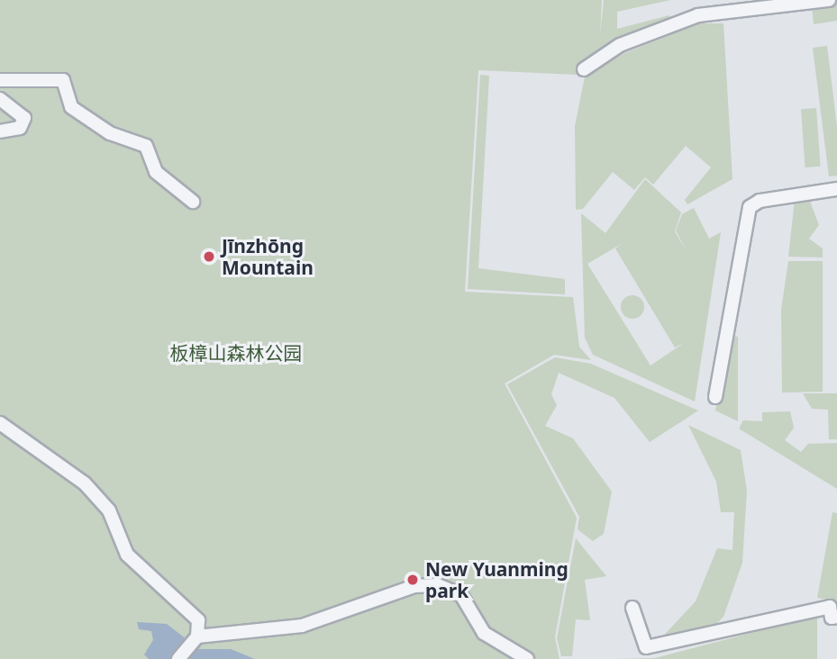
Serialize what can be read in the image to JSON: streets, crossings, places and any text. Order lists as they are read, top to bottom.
{
  "parks": ["板樟山森林公园"],
  "places": ["Jīnzhōng Mountain", "New Yuanming park"]
}
